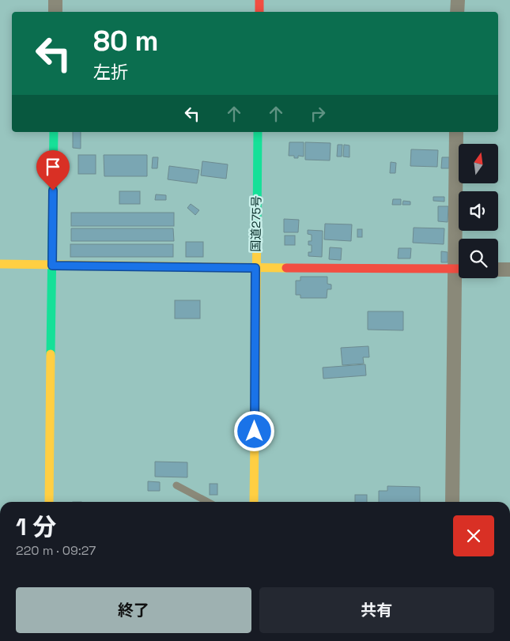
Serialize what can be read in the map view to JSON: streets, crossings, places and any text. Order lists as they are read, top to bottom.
{
  "streets": {
    "main road": ["国道275号"]
  },
  "north": "top",
  "page": {
    "turn": ["80 m", "左折"],
    "heading": ["1 分", "220 m · 09:27"],
    "buttons": ["終了", "共有"]
  }
}
